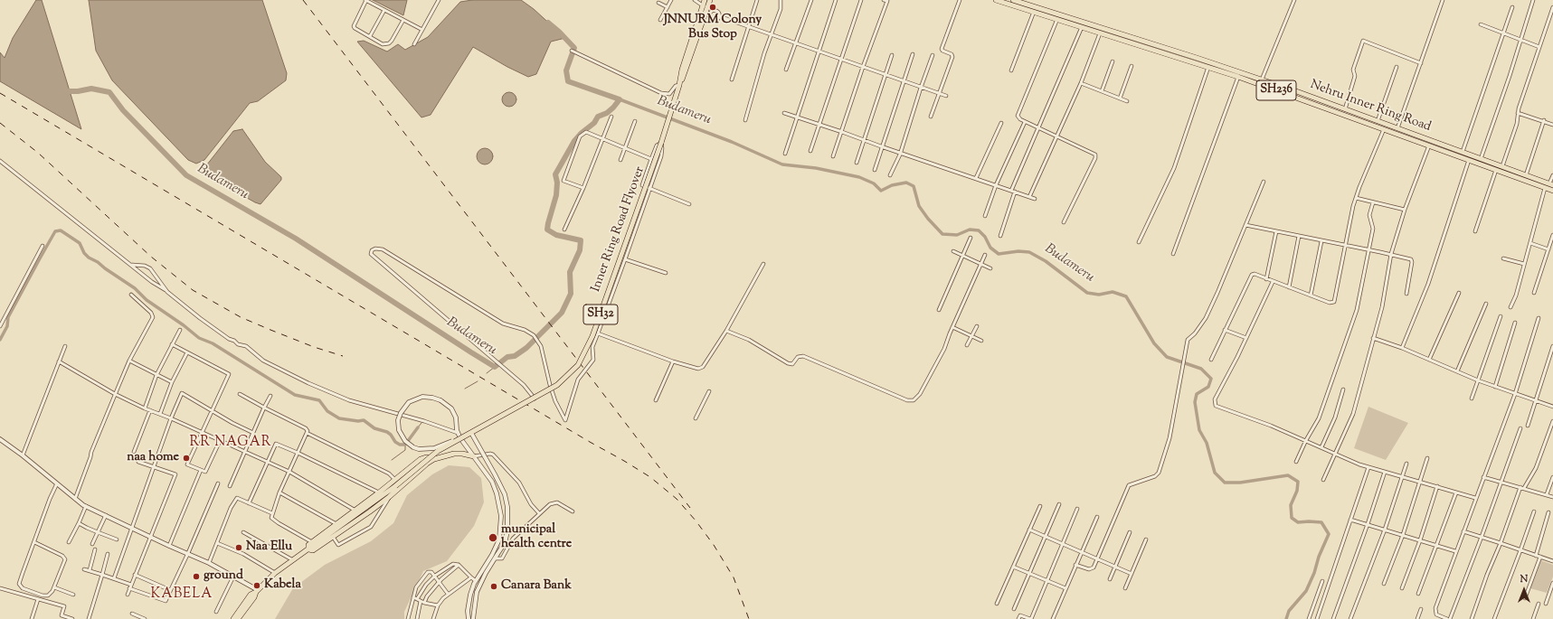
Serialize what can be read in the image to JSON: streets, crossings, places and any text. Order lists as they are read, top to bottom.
{
  "streets": {
    "main road": [
      "SH236",
      "Nehru Inner Ring Road",
      "Inner Ring Road Flyover",
      "SH32"
    ]
  },
  "crossings": [
    ["Inner Ring Road Flyover", "SH32"]
  ],
  "districts": ["RR NAGAR", "KABELA"],
  "water": ["Budameru"],
  "places": [
    "JNNURM Colony Bus Stop",
    "naa home",
    "municipal health centre",
    "Naa Ellu",
    "ground",
    "Kabela",
    "Canara Bank"
  ],
  "north": "top"
}
